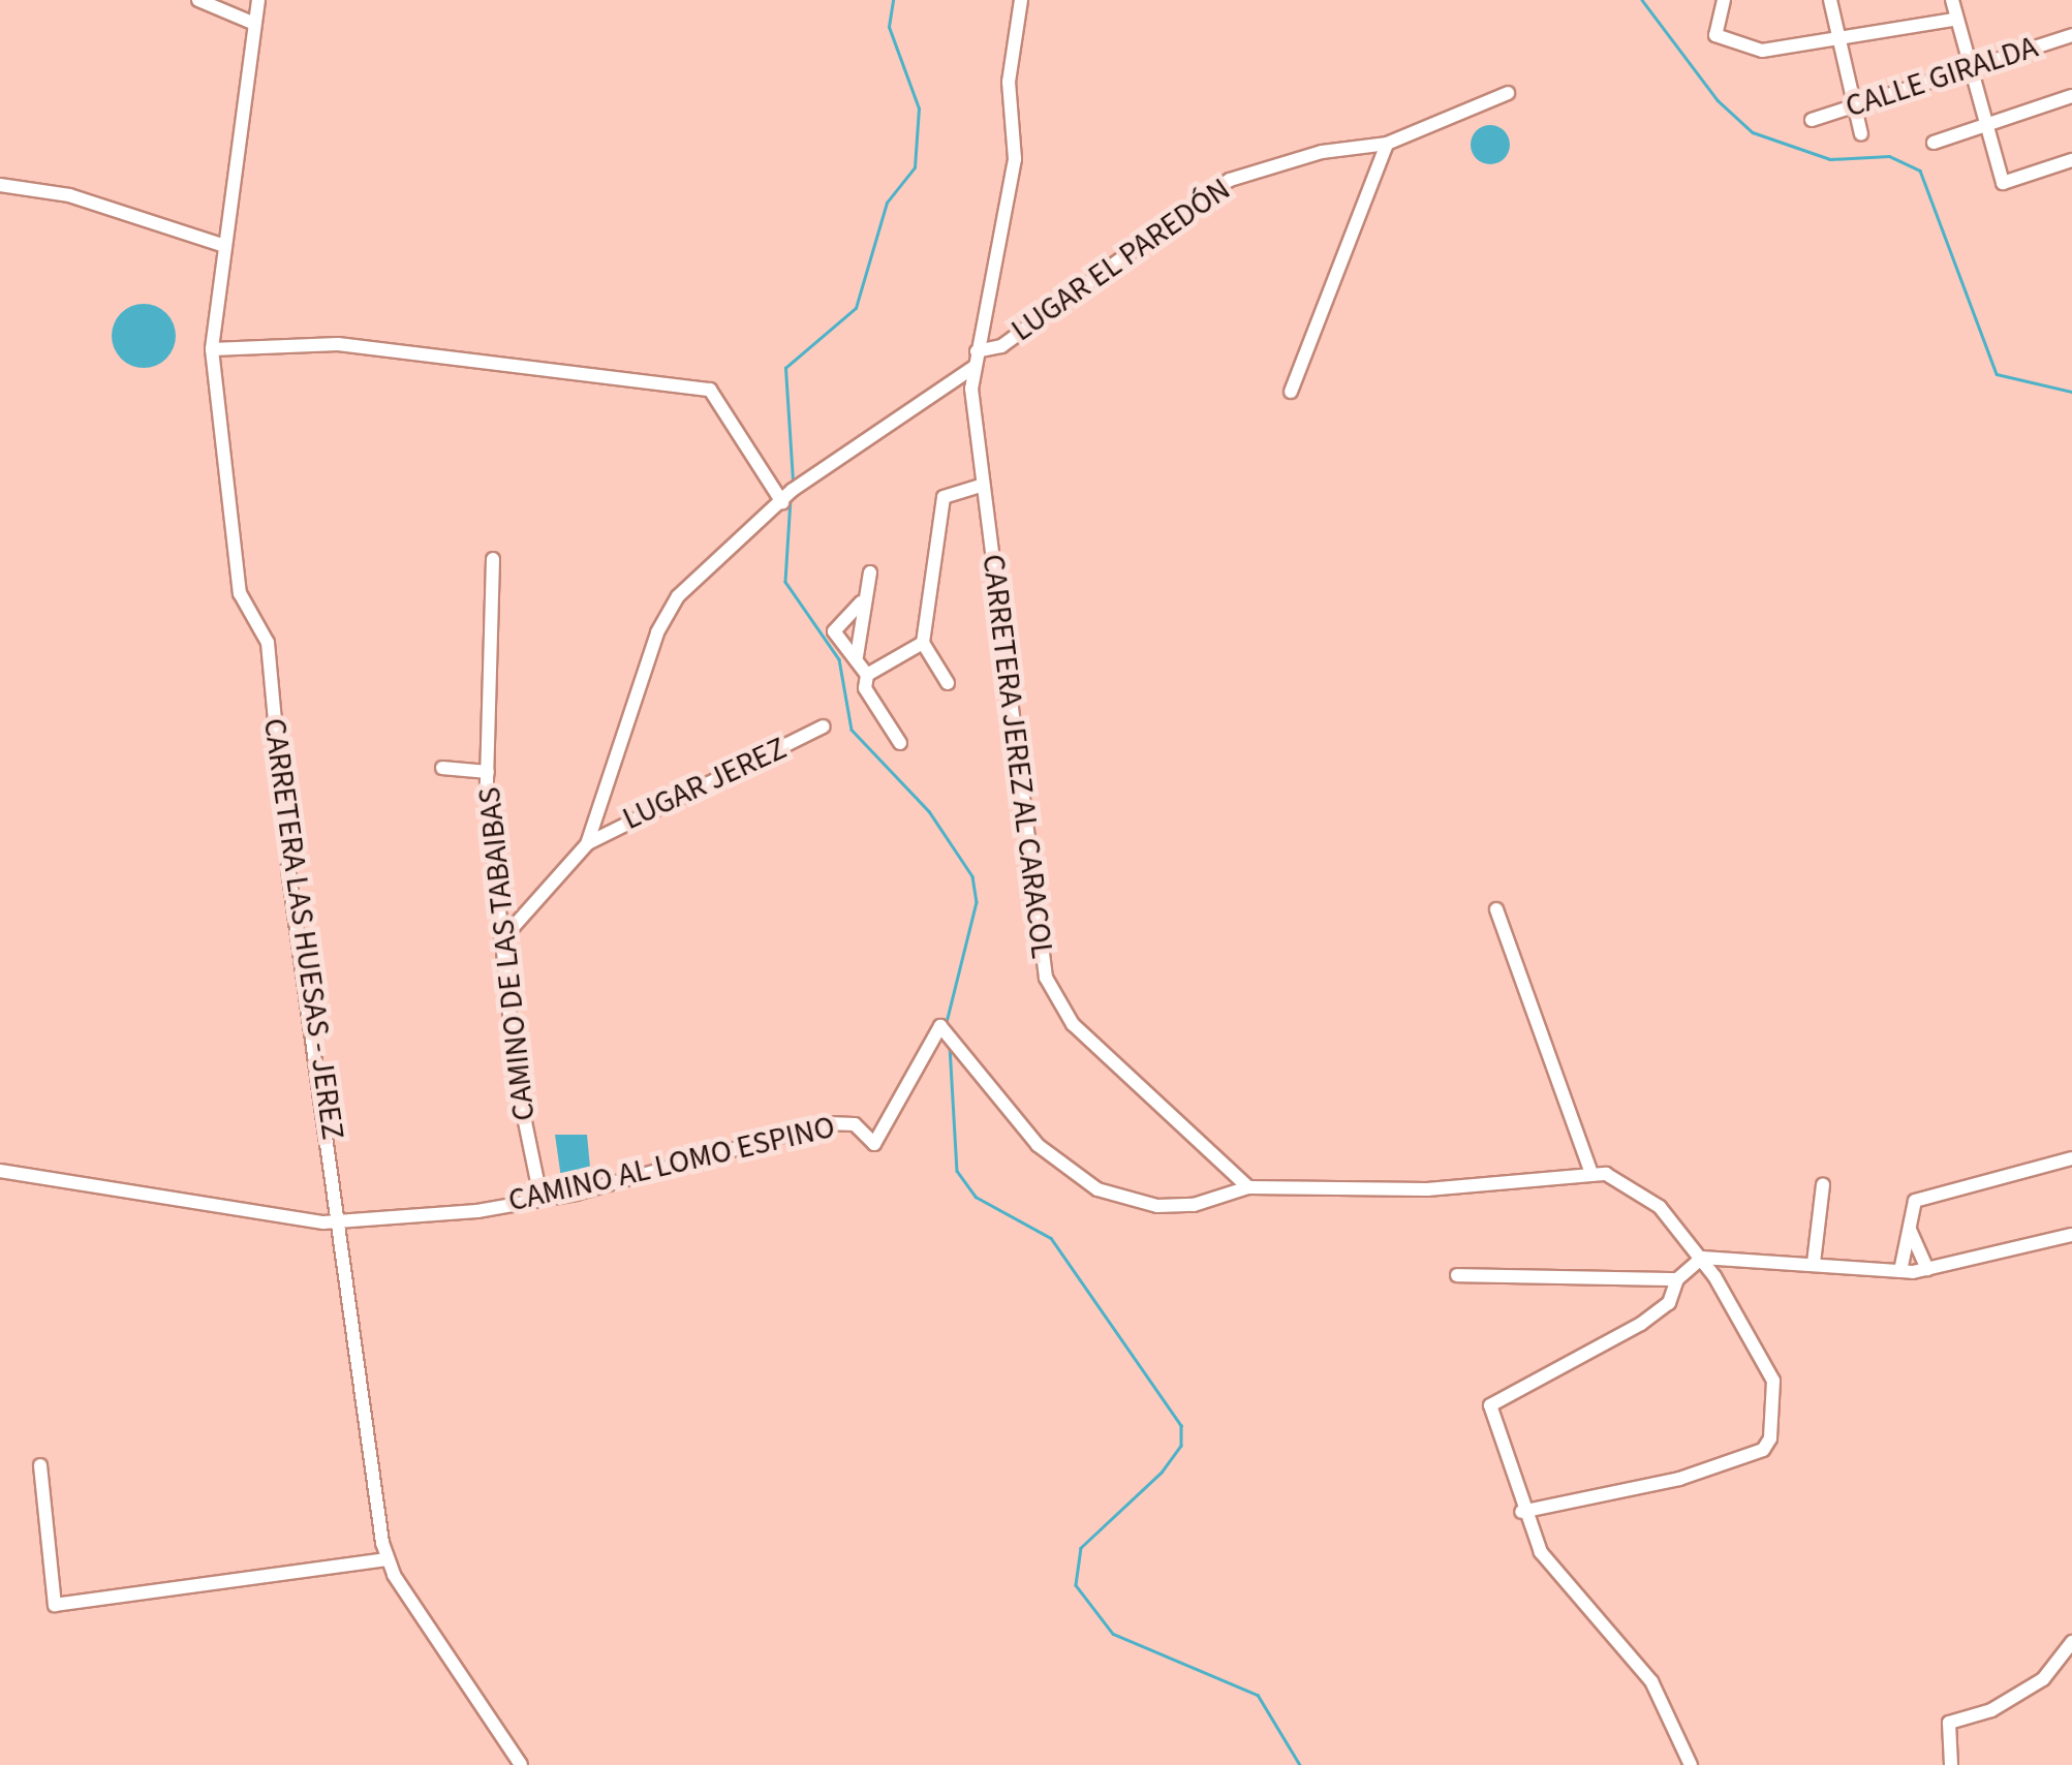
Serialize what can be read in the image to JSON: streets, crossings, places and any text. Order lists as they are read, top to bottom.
{
  "streets": {
    "street": [
      "CALLE GIRALDA",
      "LUGAR EL PAREDÓN",
      "CARRETERA JEREZ AL CARACOL",
      "LUGAR JEREZ",
      "CARRETERA LAS HUESAS - JEREZ",
      "CAMINO DE LAS TABAIBAS",
      "CAMINO AL LOMO ESPINO"
    ]
  },
  "crossings": [
    ["LUGAR EL PAREDÓN", "CARRETERA JEREZ AL CARACOL"],
    ["CARRETERA JEREZ AL CARACOL", "CAMINO AL LOMO ESPINO"],
    ["CARRETERA LAS HUESAS - JEREZ", "CAMINO AL LOMO ESPINO"],
    ["CAMINO DE LAS TABAIBAS", "CAMINO AL LOMO ESPINO"]
  ]
}
